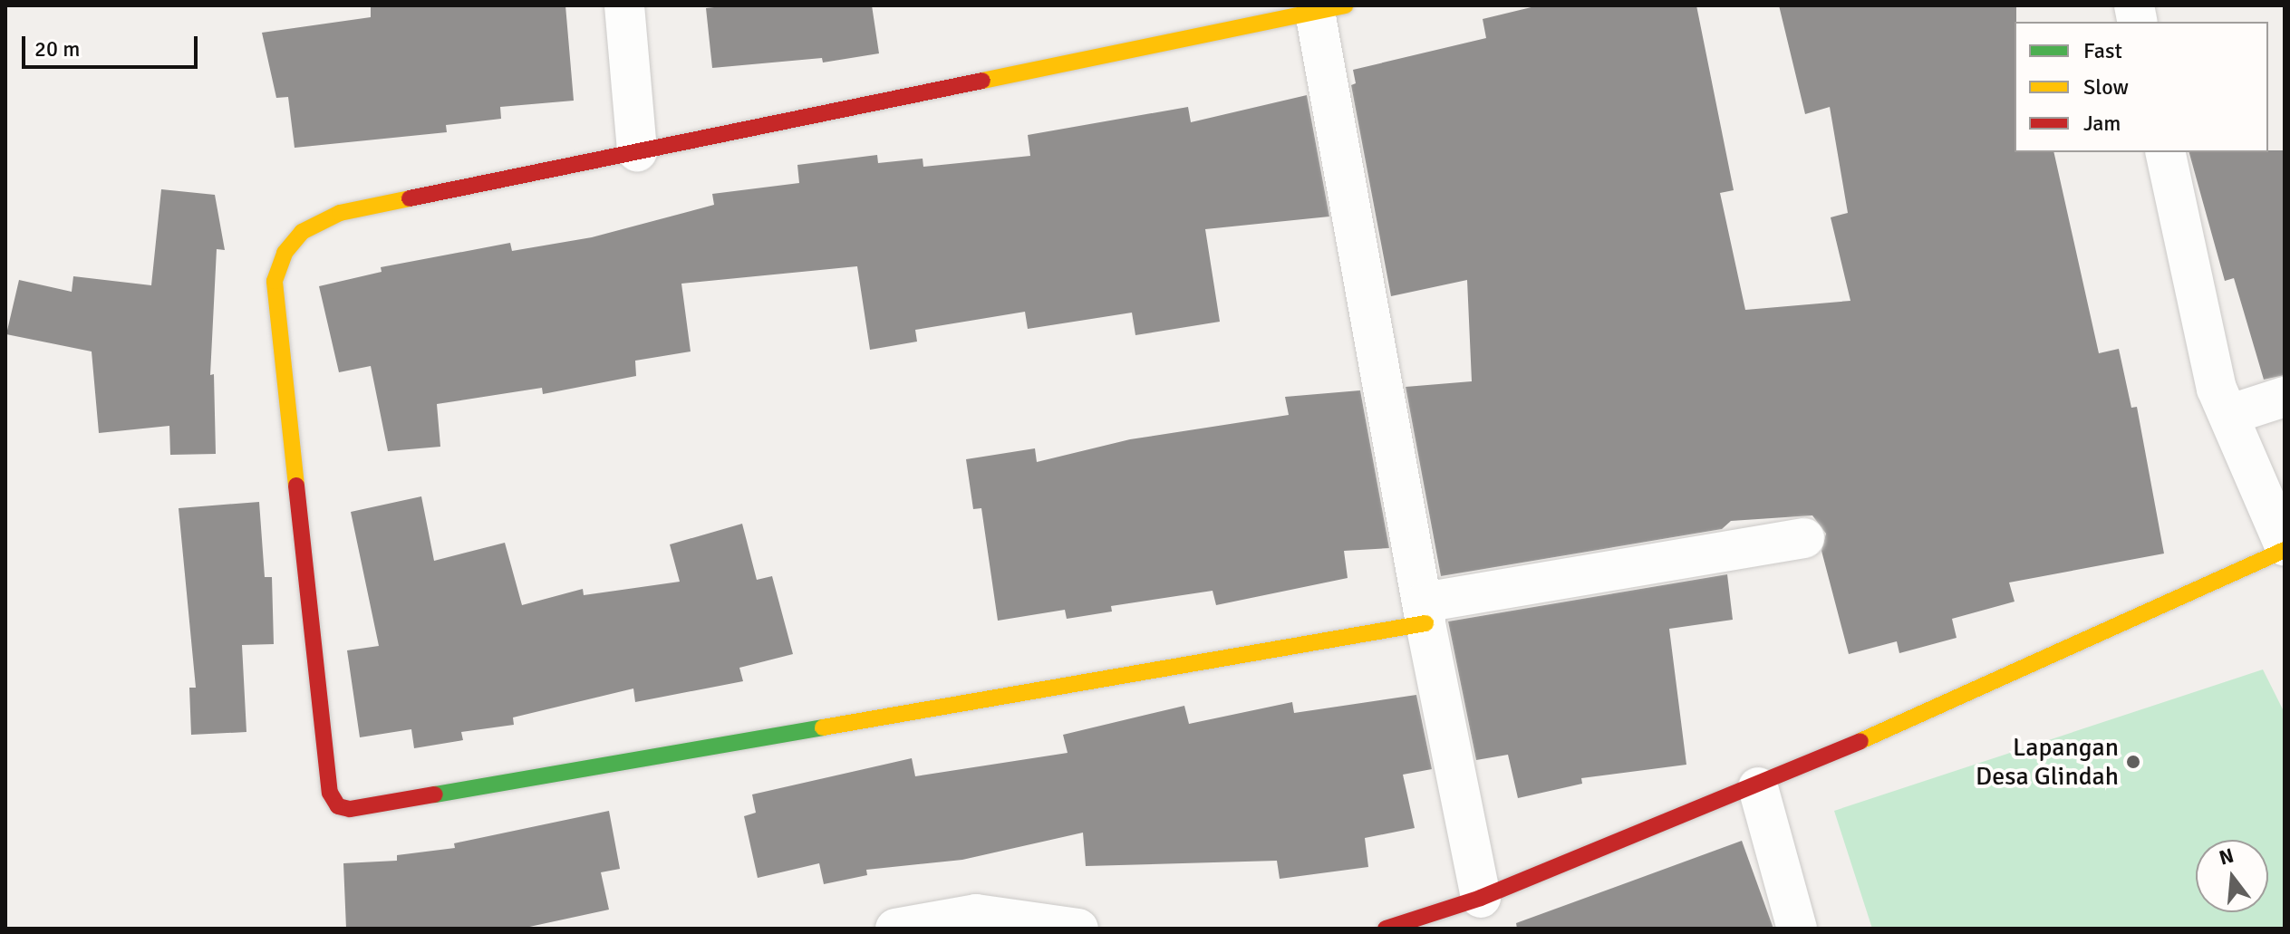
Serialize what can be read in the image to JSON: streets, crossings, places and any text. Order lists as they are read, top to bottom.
{
  "places": ["Lapangan Desa Glindah"],
  "legend": ["Fast", "Slow", "Jam"],
  "scale_bar": "20 m",
  "north": "top"
}
